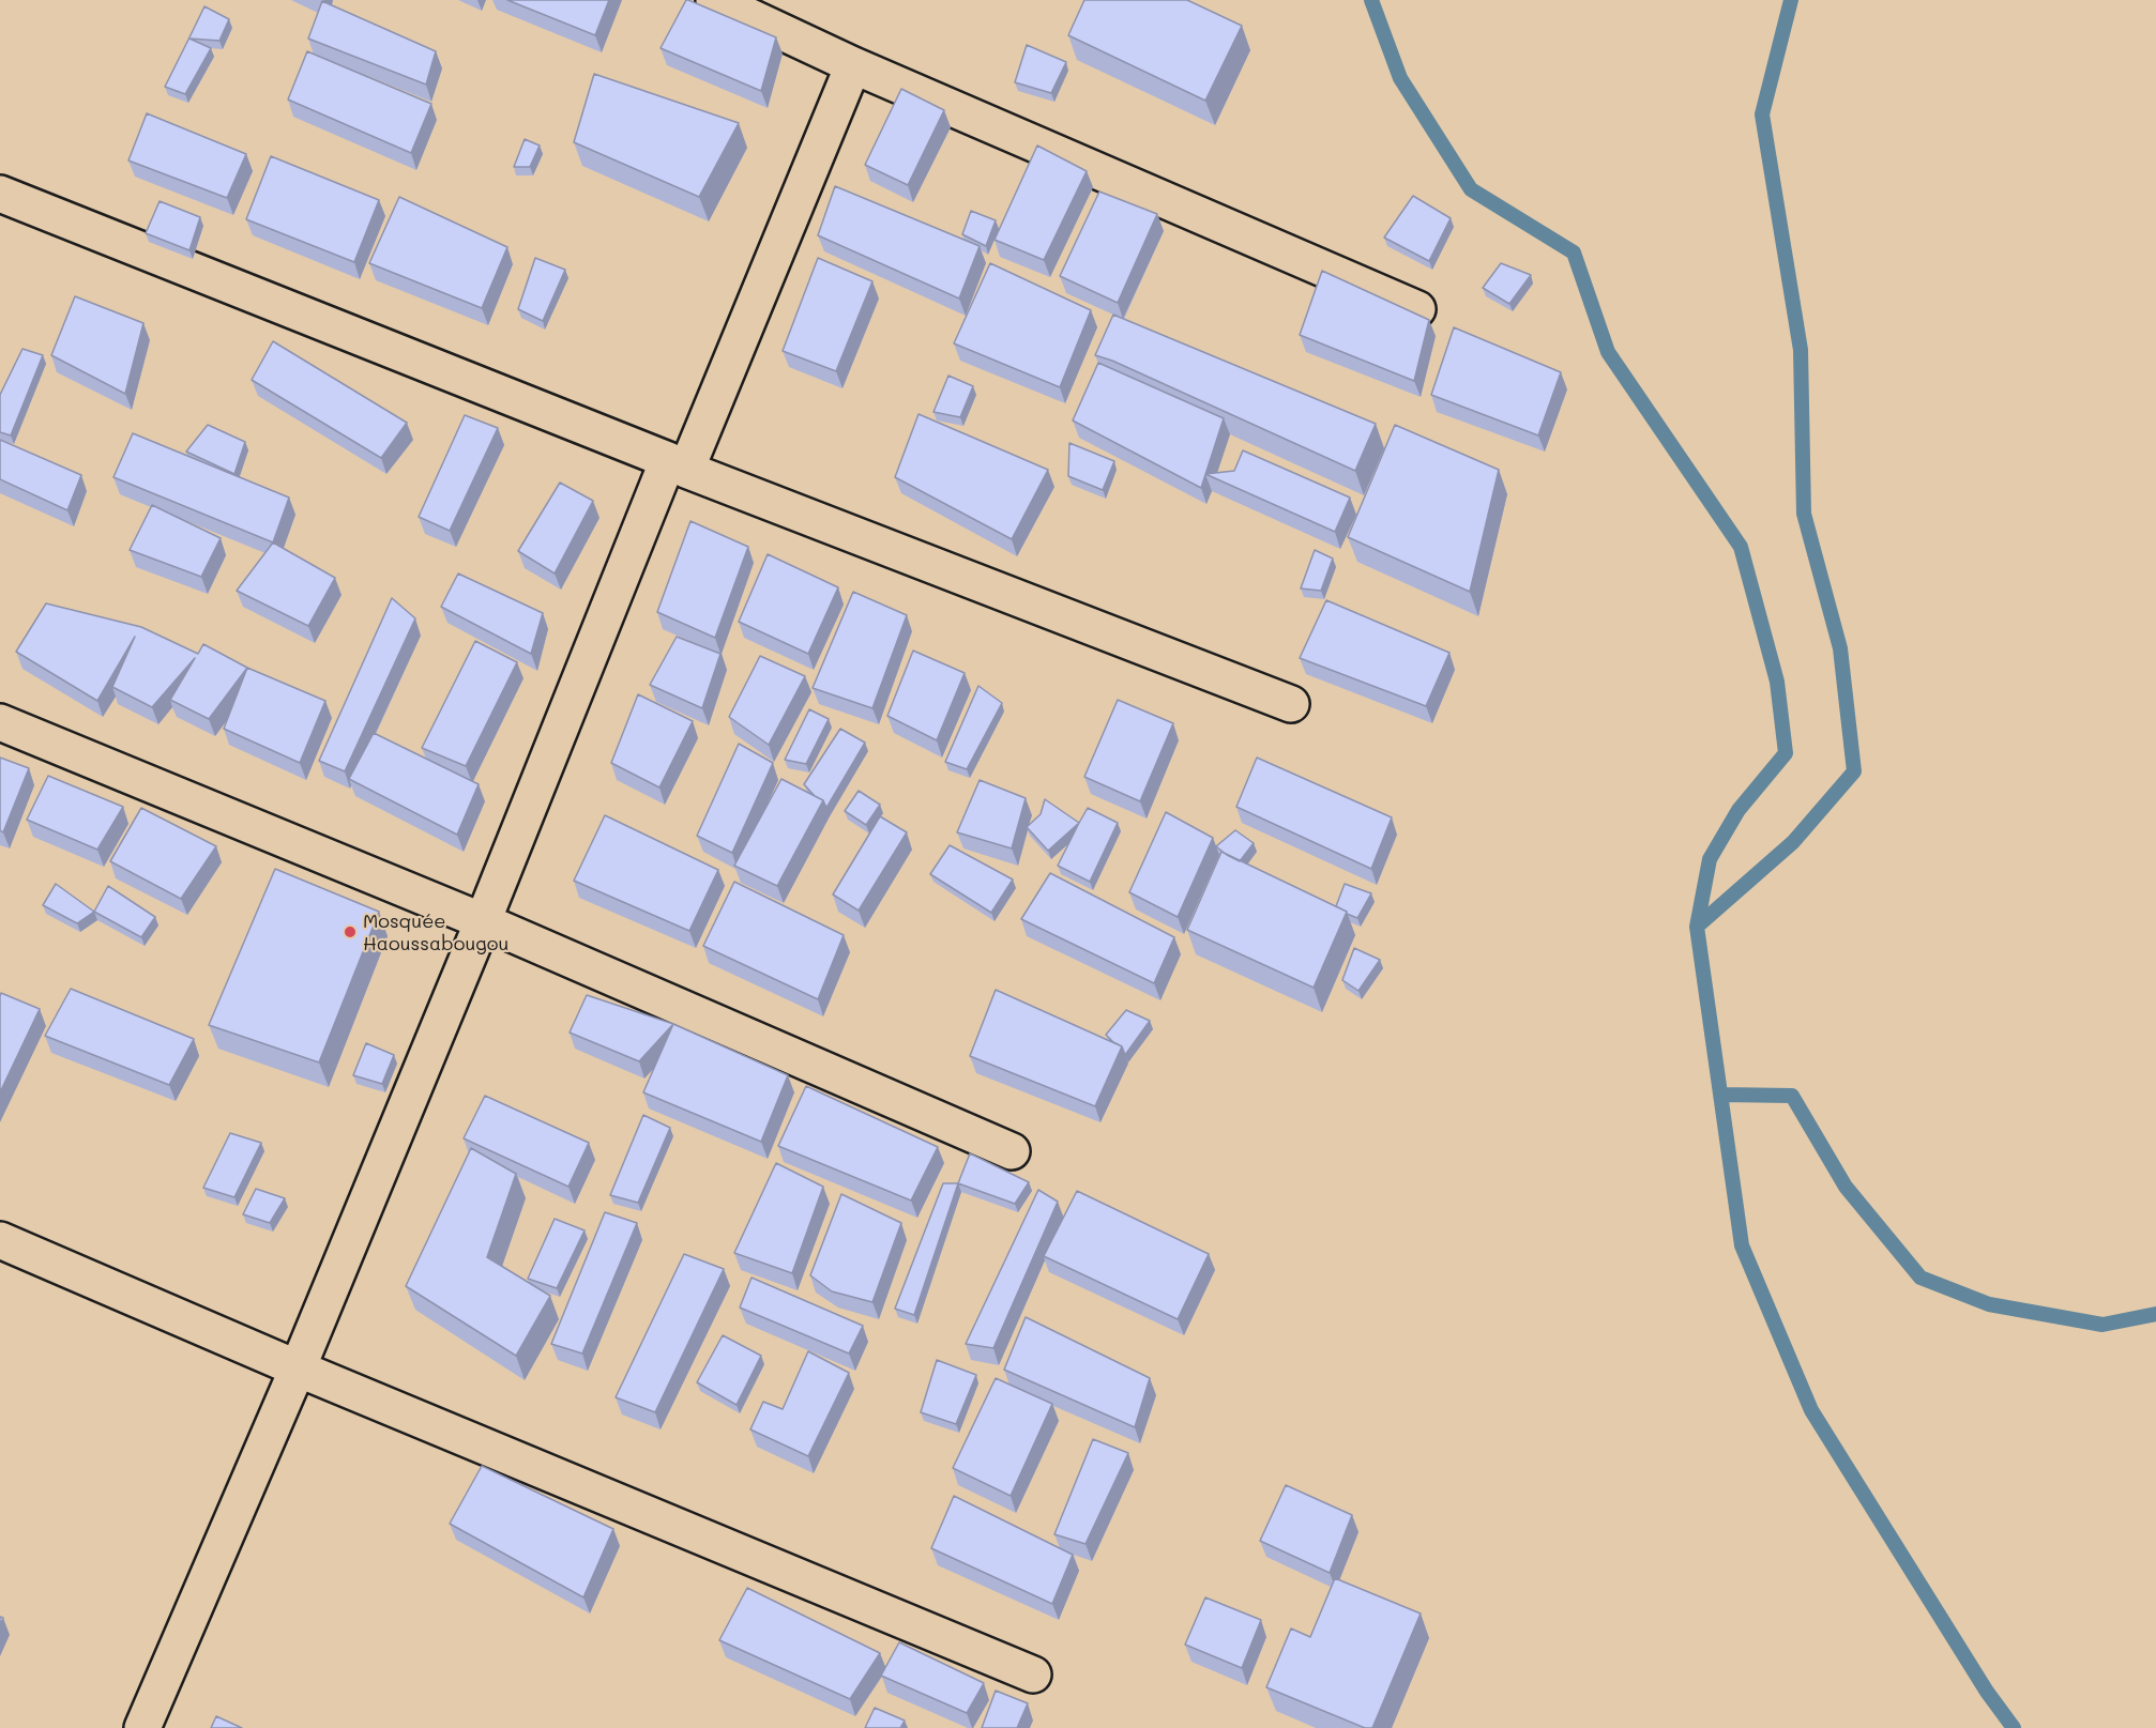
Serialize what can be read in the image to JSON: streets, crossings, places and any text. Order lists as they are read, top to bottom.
{
  "places": ["Mosquée Haoussabougou"]
}
